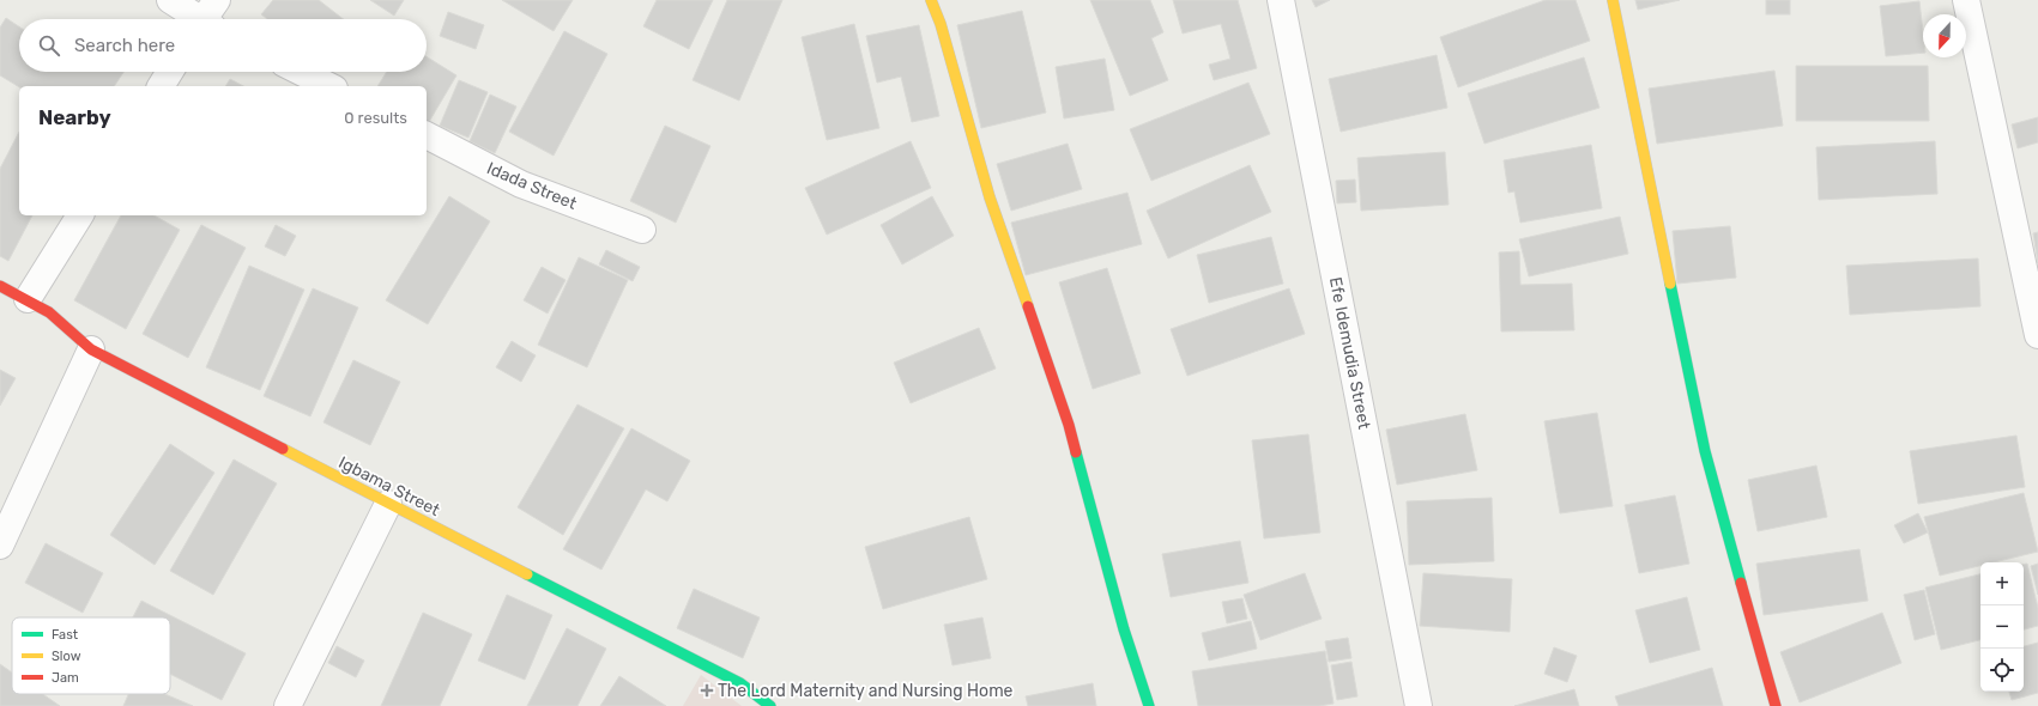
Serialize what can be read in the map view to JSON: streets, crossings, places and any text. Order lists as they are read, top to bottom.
{
  "streets": {
    "street": ["Idada Street", "Efe Idemudia Street", "Igbama Street"]
  },
  "places": {
    "health": ["The Lord Maternity and Nursing Home"]
  },
  "legend": ["Fast", "Slow", "Jam"],
  "north": "bottom",
  "page": {
    "search": "Search here",
    "heading": ["Nearby", "0 results"],
    "map_buttons": ["+", "−"]
  }
}
